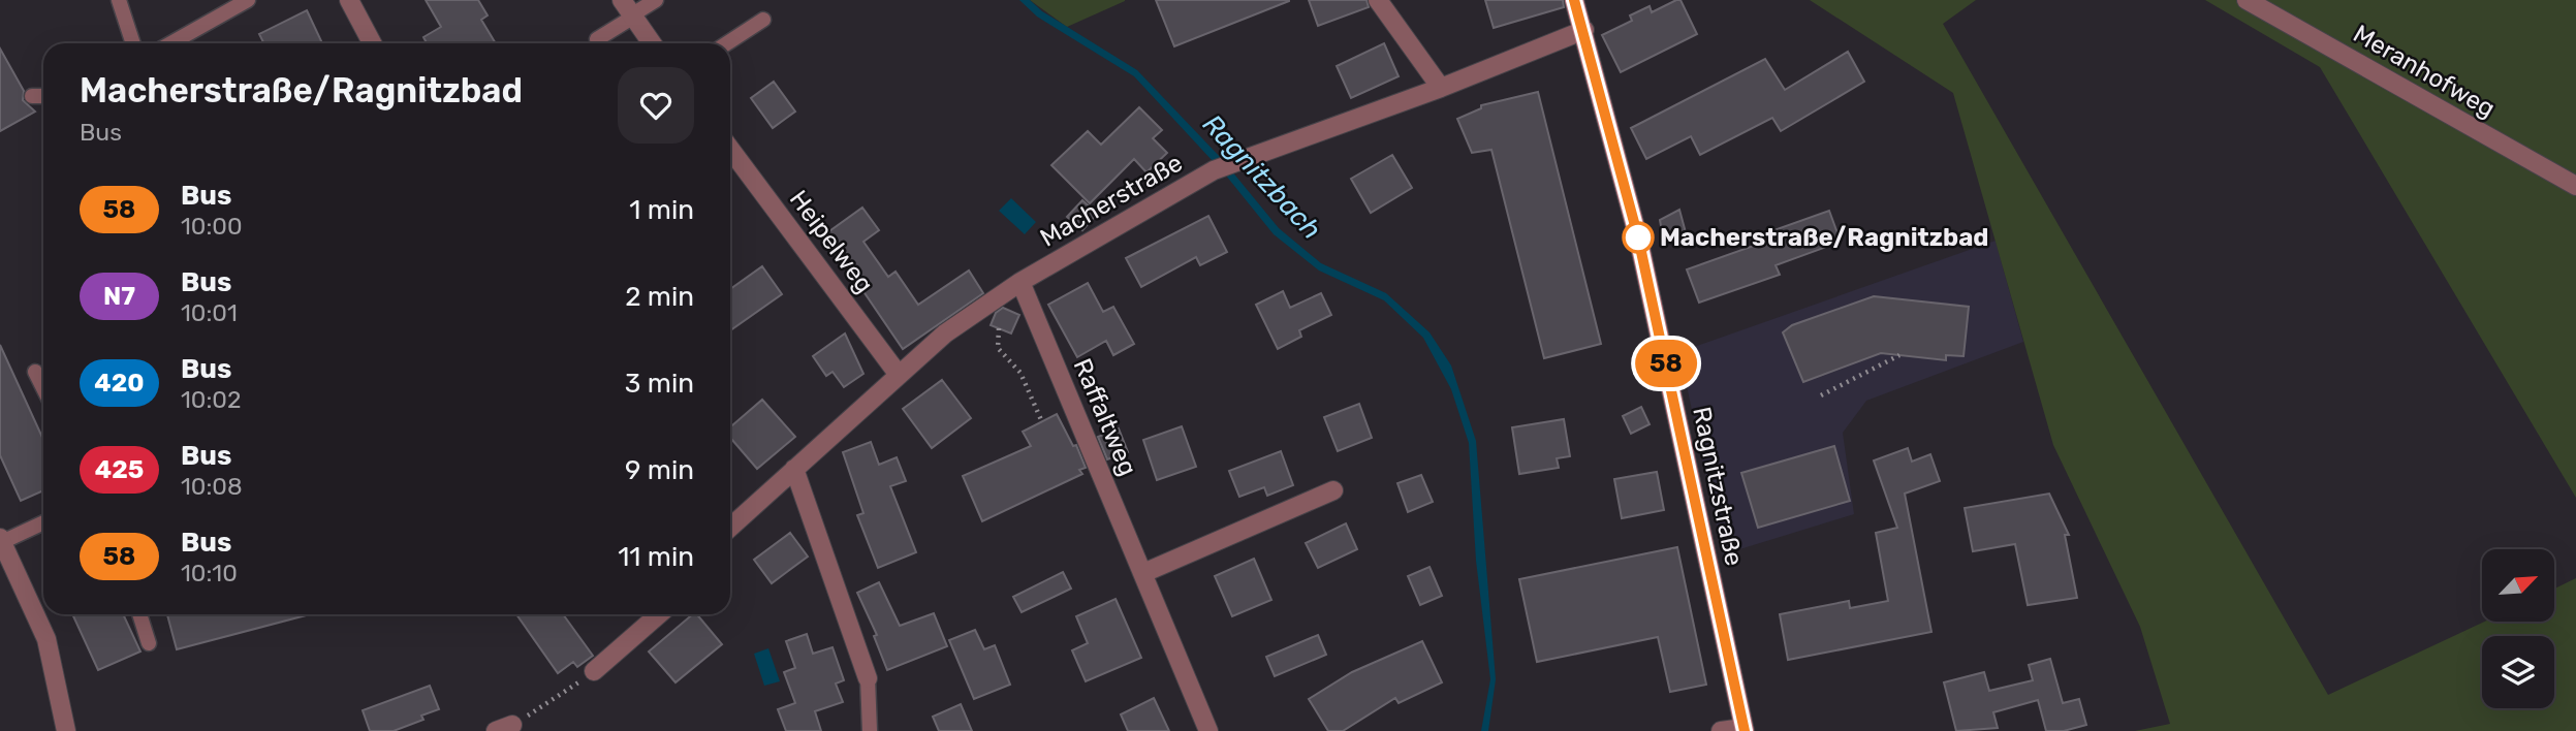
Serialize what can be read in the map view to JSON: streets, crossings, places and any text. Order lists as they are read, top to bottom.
{
  "streets": {
    "main road": ["Ragnitzstraße"],
    "street": [
      "Meranhofweg",
      "Macherstraße",
      "Heipelweg",
      "Raffaltweg"
    ]
  },
  "crossings": [
    ["Macherstraße", "Heipelweg"],
    ["Macherstraße", "Raffaltweg"],
    ["Macherstraße", "Ragnitzstraße"]
  ],
  "water": ["Ragnitzbach"],
  "places": ["Macherstraße/Ragnitzbad"],
  "lines": ["bus line 58"],
  "north": "top right",
  "page": {
    "on_map": "58",
    "heading": ["Macherstraße/Ragnitzbad", "Bus"],
    "list": [
      {
        "mark": "58",
        "name": "Bus",
        "note": "10:00",
        "value": "1 min"
      },
      {
        "mark": "N7",
        "name": "Bus",
        "note": "10:01",
        "value": "2 min"
      },
      {
        "mark": "420",
        "name": "Bus",
        "note": "10:02",
        "value": "3 min"
      },
      {
        "mark": "425",
        "name": "Bus",
        "note": "10:08",
        "value": "9 min"
      },
      {
        "mark": "58",
        "name": "Bus",
        "note": "10:10",
        "value": "11 min"
      }
    ]
  }
}
